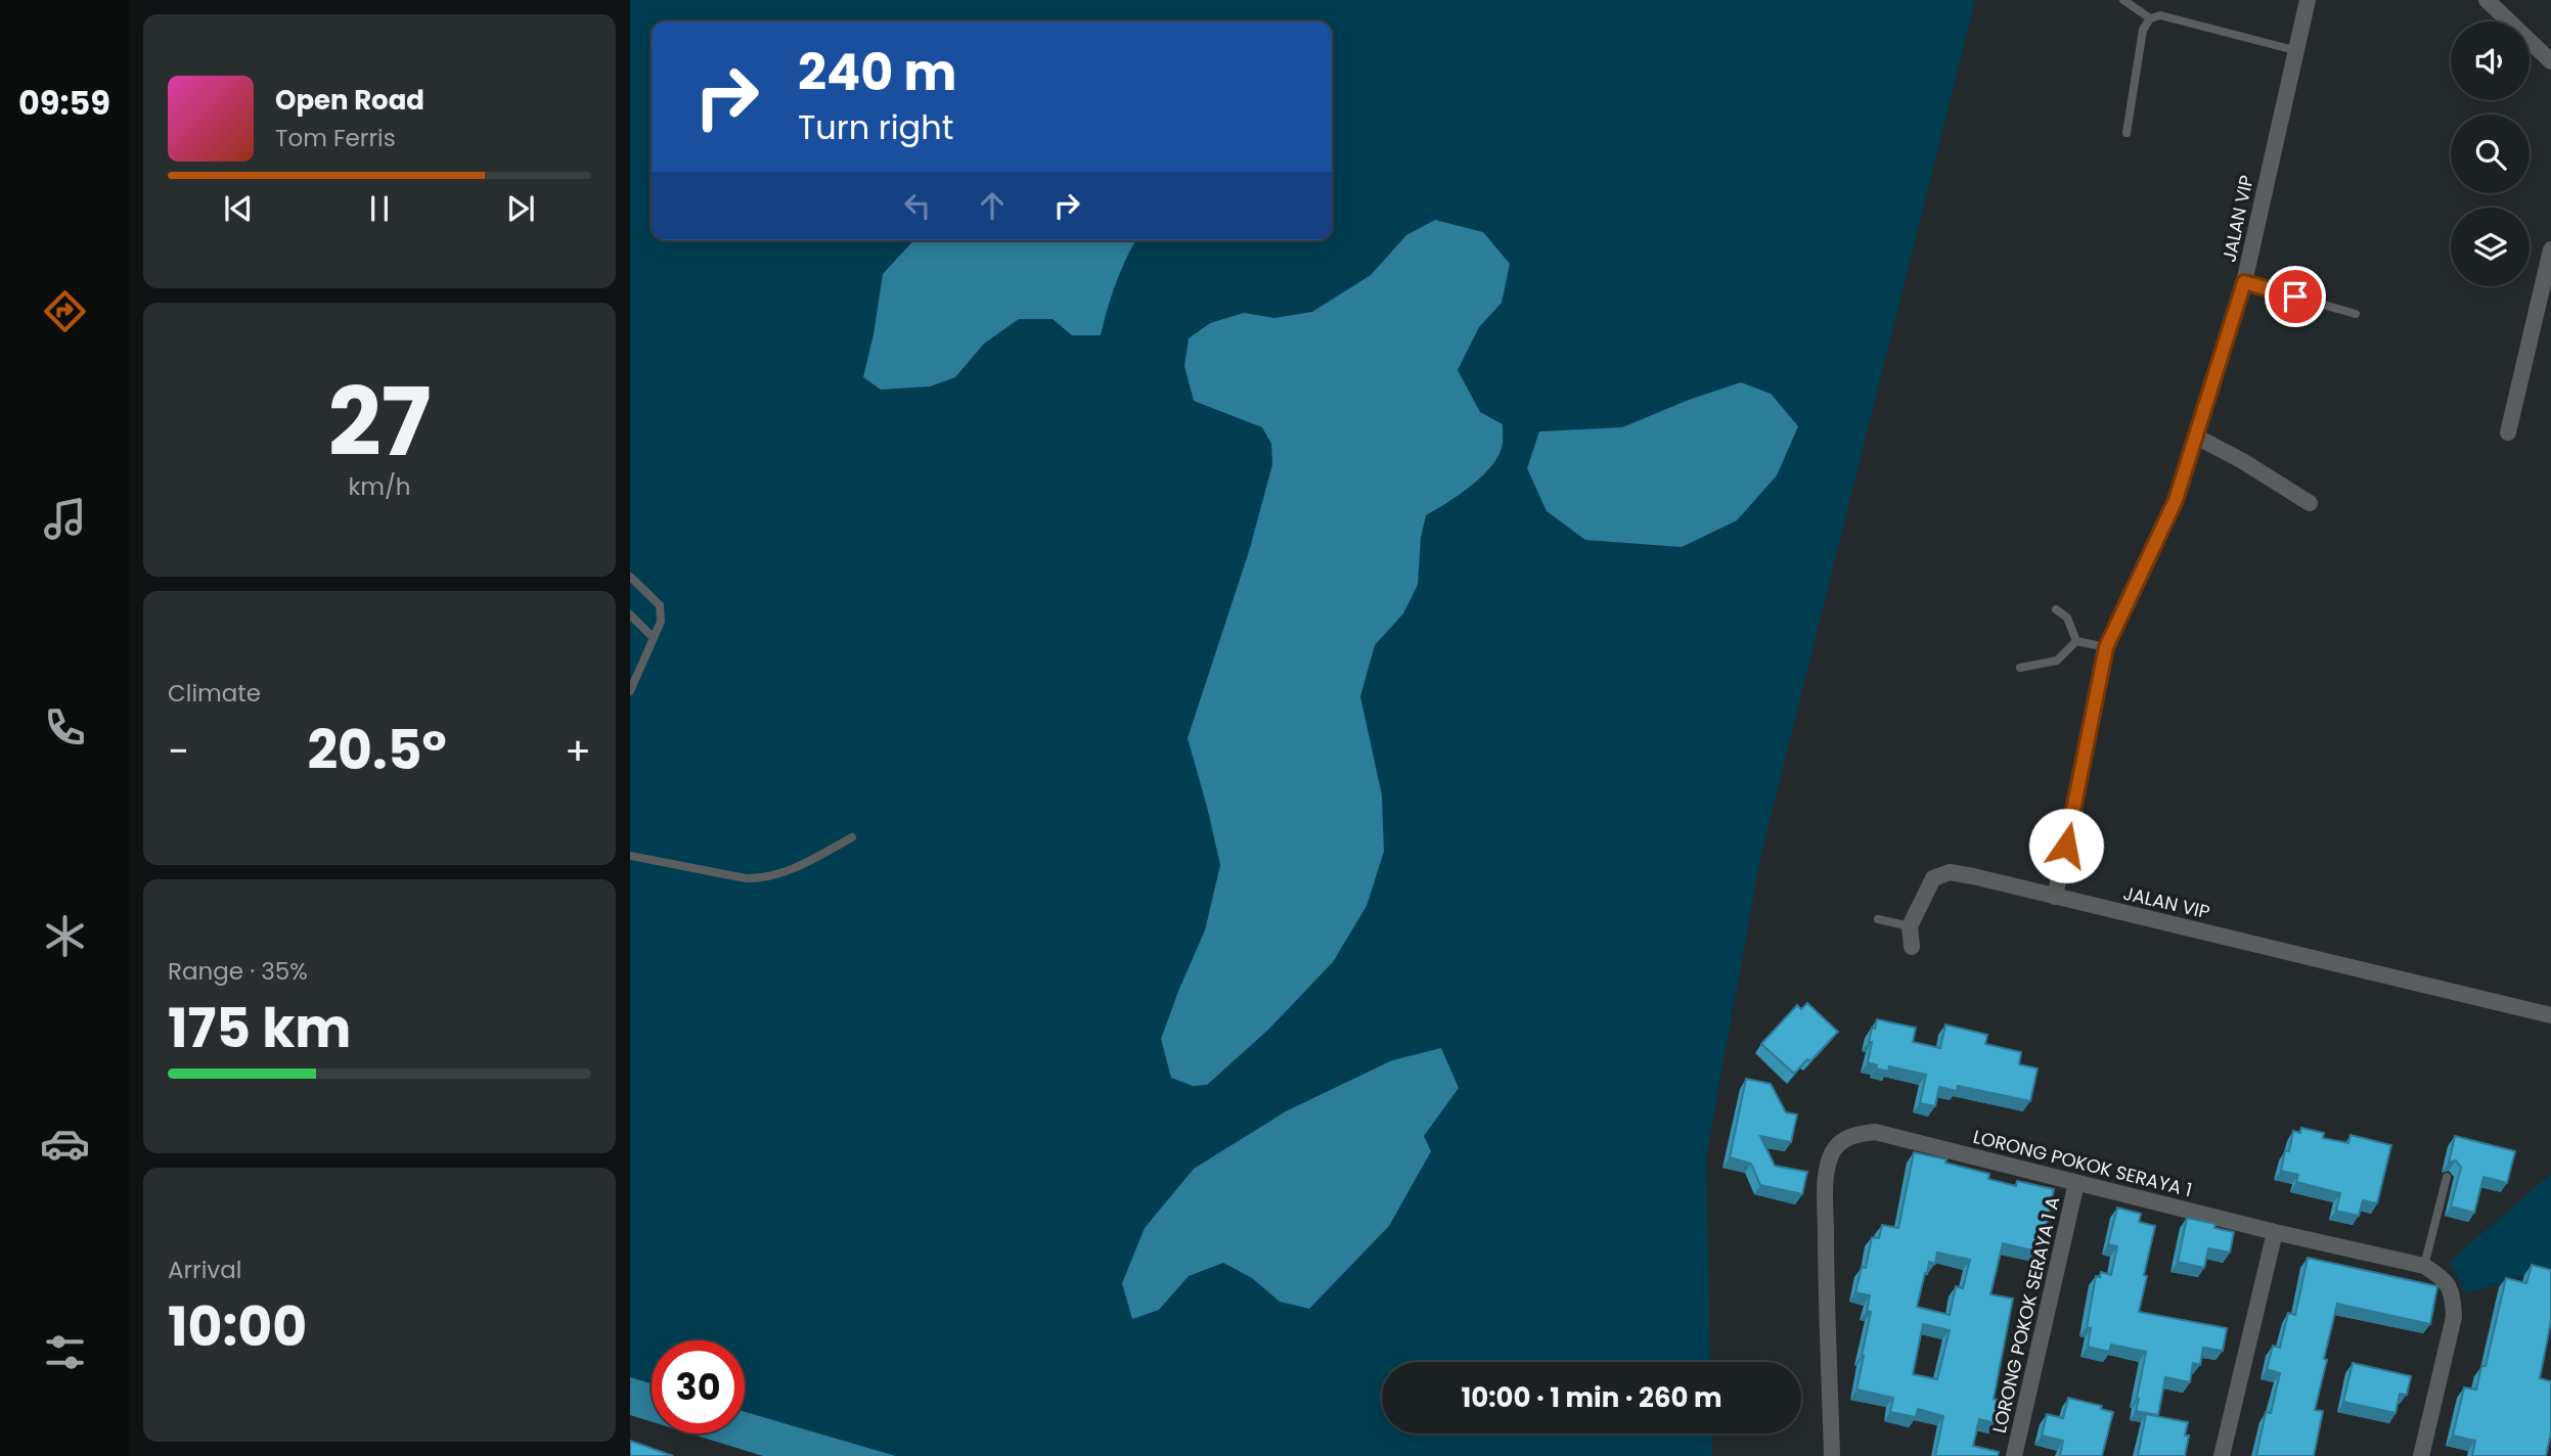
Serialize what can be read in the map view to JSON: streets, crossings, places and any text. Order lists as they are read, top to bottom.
{
  "streets": {
    "street": ["JALAN VIP", "LORONG POKOK SERAYA 1", "LORONG POKOK SERAYA 1 A"]
  },
  "crossings": [
    ["LORONG POKOK SERAYA 1", "LORONG POKOK SERAYA 1 A"]
  ],
  "page": {
    "tabs": "09:59",
    "turn": ["240 m", "Turn right"],
    "song": ["Open Road", "Tom Ferris"],
    "tile": [
      ["27", "km/h"],
      "Climate",
      ["Range · 35%", "175 km"],
      ["Arrival", "10:00"]
    ],
    "heat": ["−", "20.5°", "+"],
    "limit": "30",
    "trip": "10:00 · 1 min · 260 m"
  }
}
